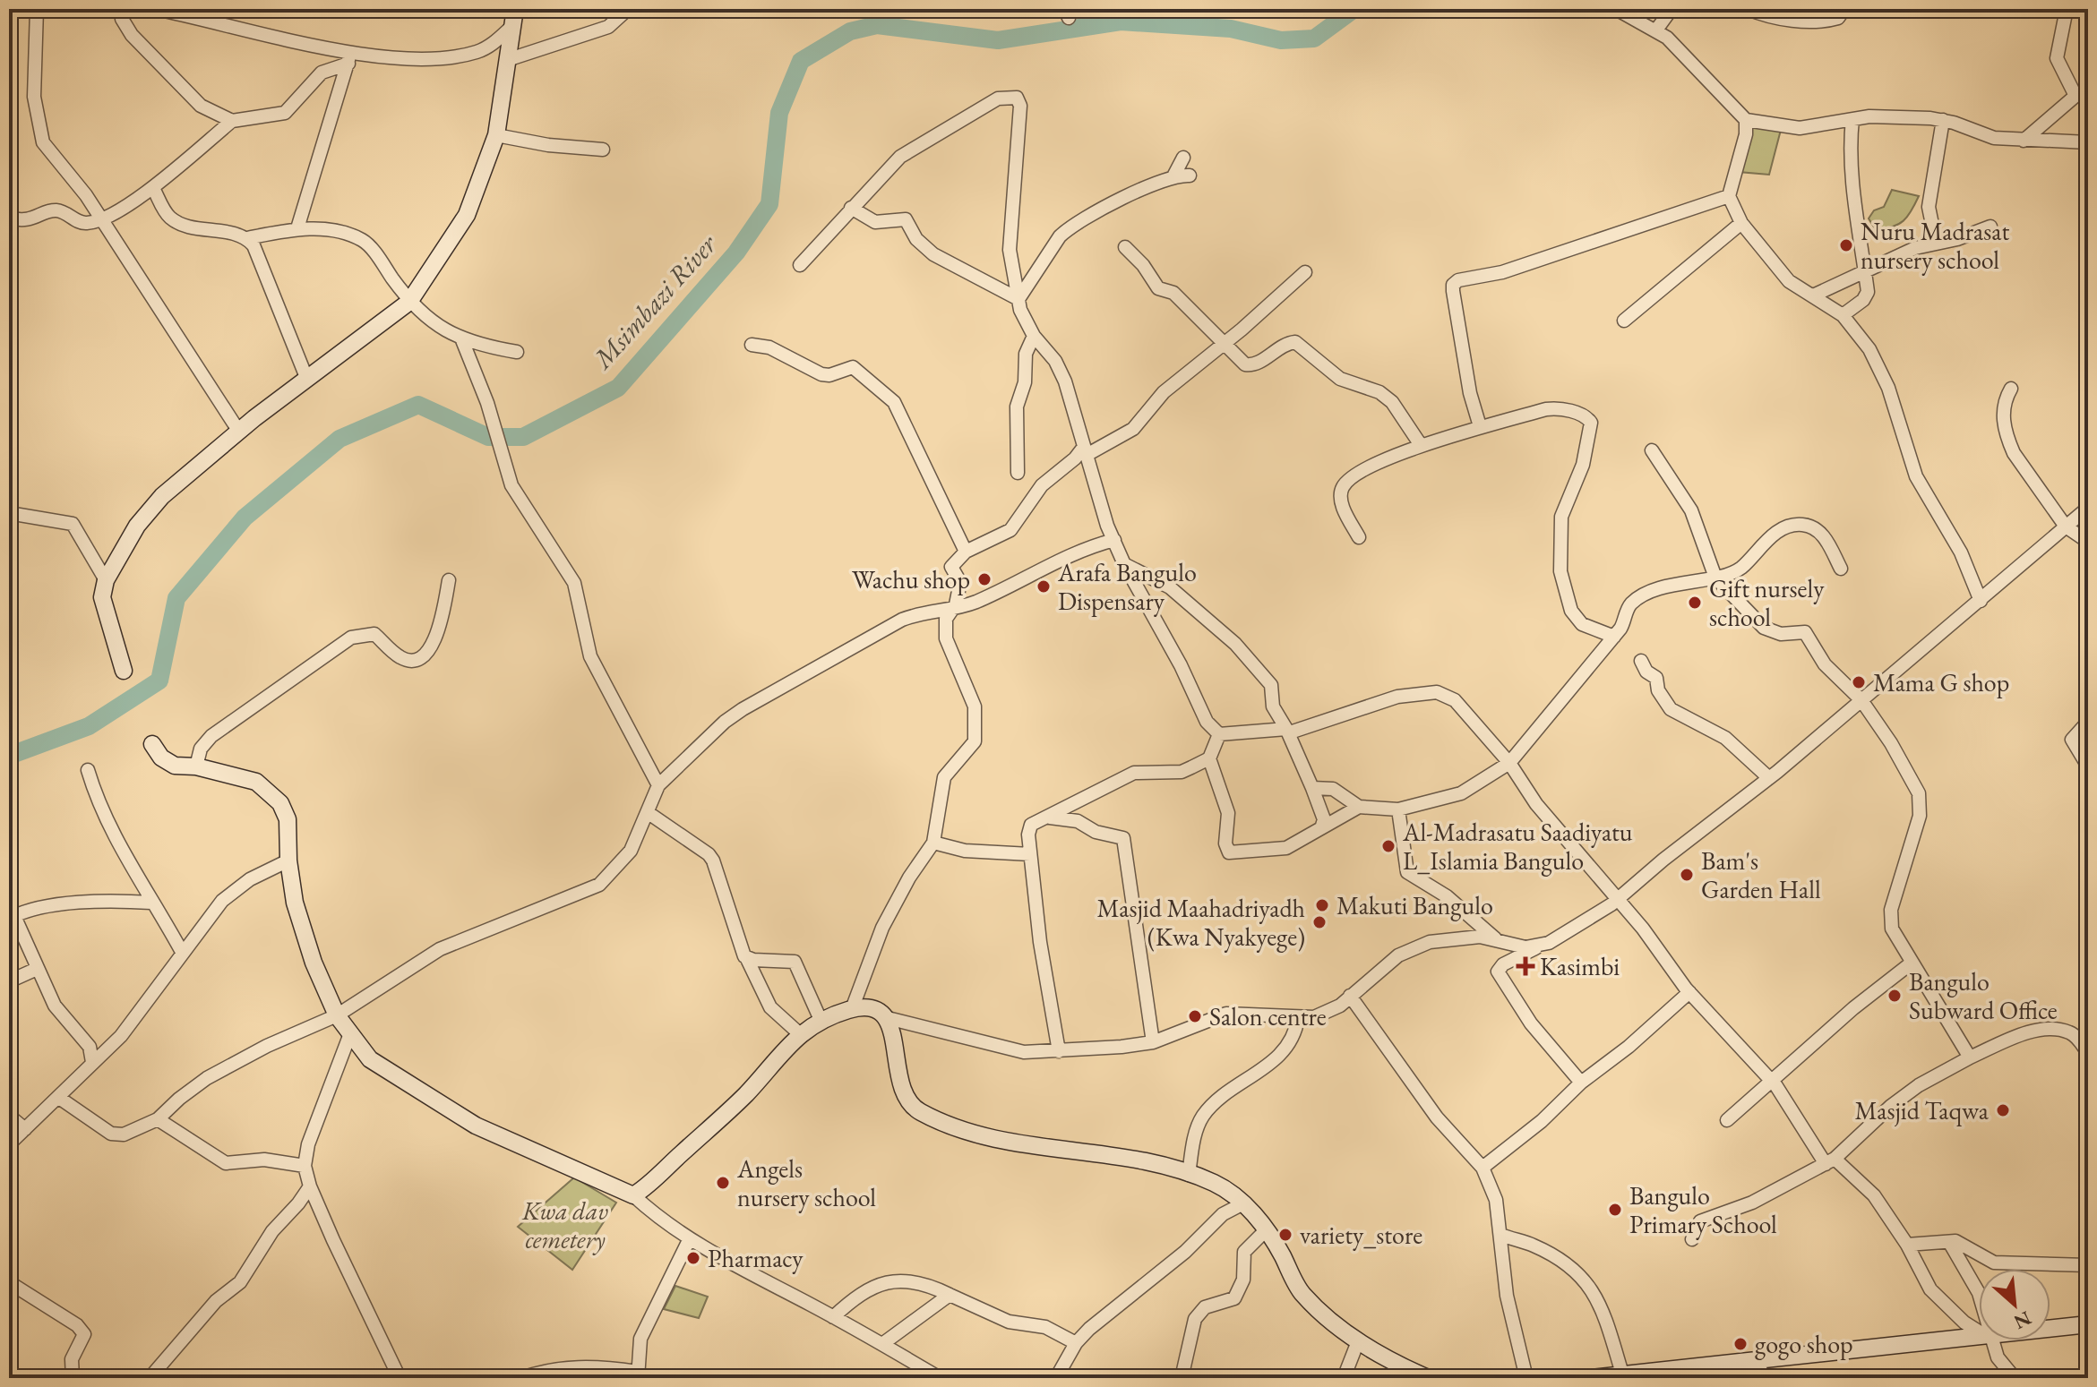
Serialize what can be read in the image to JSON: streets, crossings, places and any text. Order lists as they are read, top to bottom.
{
  "water": ["Msimbazi River"],
  "parks": ["Kwa dav cemetery"],
  "places": {
    "other": [
      "Nuru Madrasat nursery school",
      "Wachu shop",
      "Arafa Bangulo Dispensary",
      "Gift nursely school",
      "Mama G shop",
      "Al-Madrasatu Saadiyatu L_Islamia Bangulo",
      "Bam's Garden Hall",
      "Makuti Bangulo",
      "Masjid Maahadriyadh (Kwa Nyakyege)",
      "Bangulo Subward Office",
      "Salon centre",
      "Masjid Taqwa",
      "Angels nursery school",
      "Bangulo Primary School",
      "variety_store",
      "Pharmacy",
      "gogo shop"
    ],
    "health": ["Kasimbi"]
  },
  "north": "bottom right"
}
